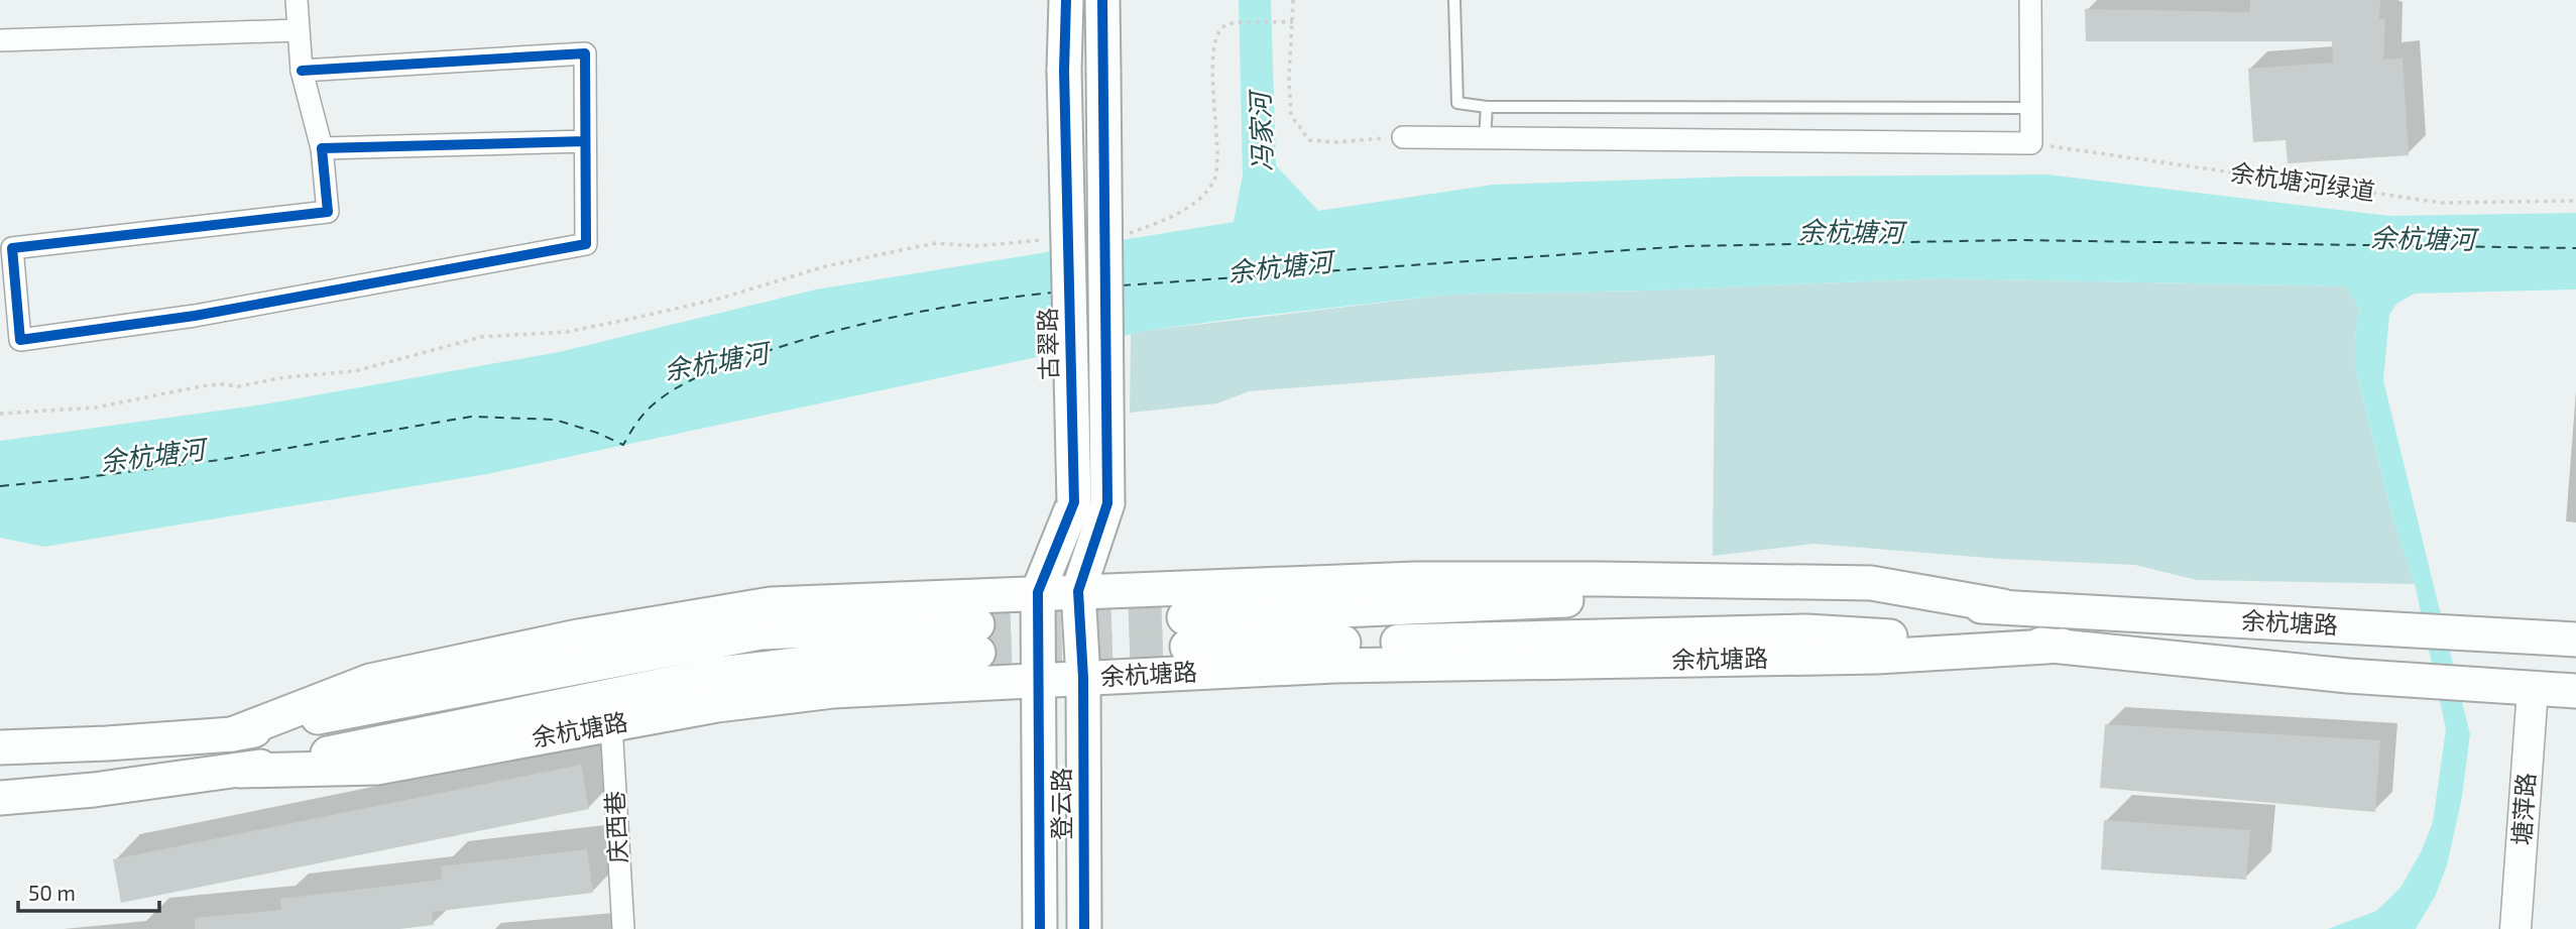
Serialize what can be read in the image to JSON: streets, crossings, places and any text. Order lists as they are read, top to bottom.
{
  "streets": {
    "main road": ["古翠路", "余杭塘路", "登云路"],
    "street": ["塘萍路", "庆西巷"],
    "path": ["余杭塘河绿道"]
  },
  "crossings": [
    ["古翠路", "余杭塘路"],
    ["古翠路", "登云路"],
    ["余杭塘路", "登云路"],
    ["余杭塘路", "塘萍路"],
    ["余杭塘路", "庆西巷"]
  ],
  "water": ["冯家河", "余杭塘河"],
  "scale_bar": "50 m"
}
